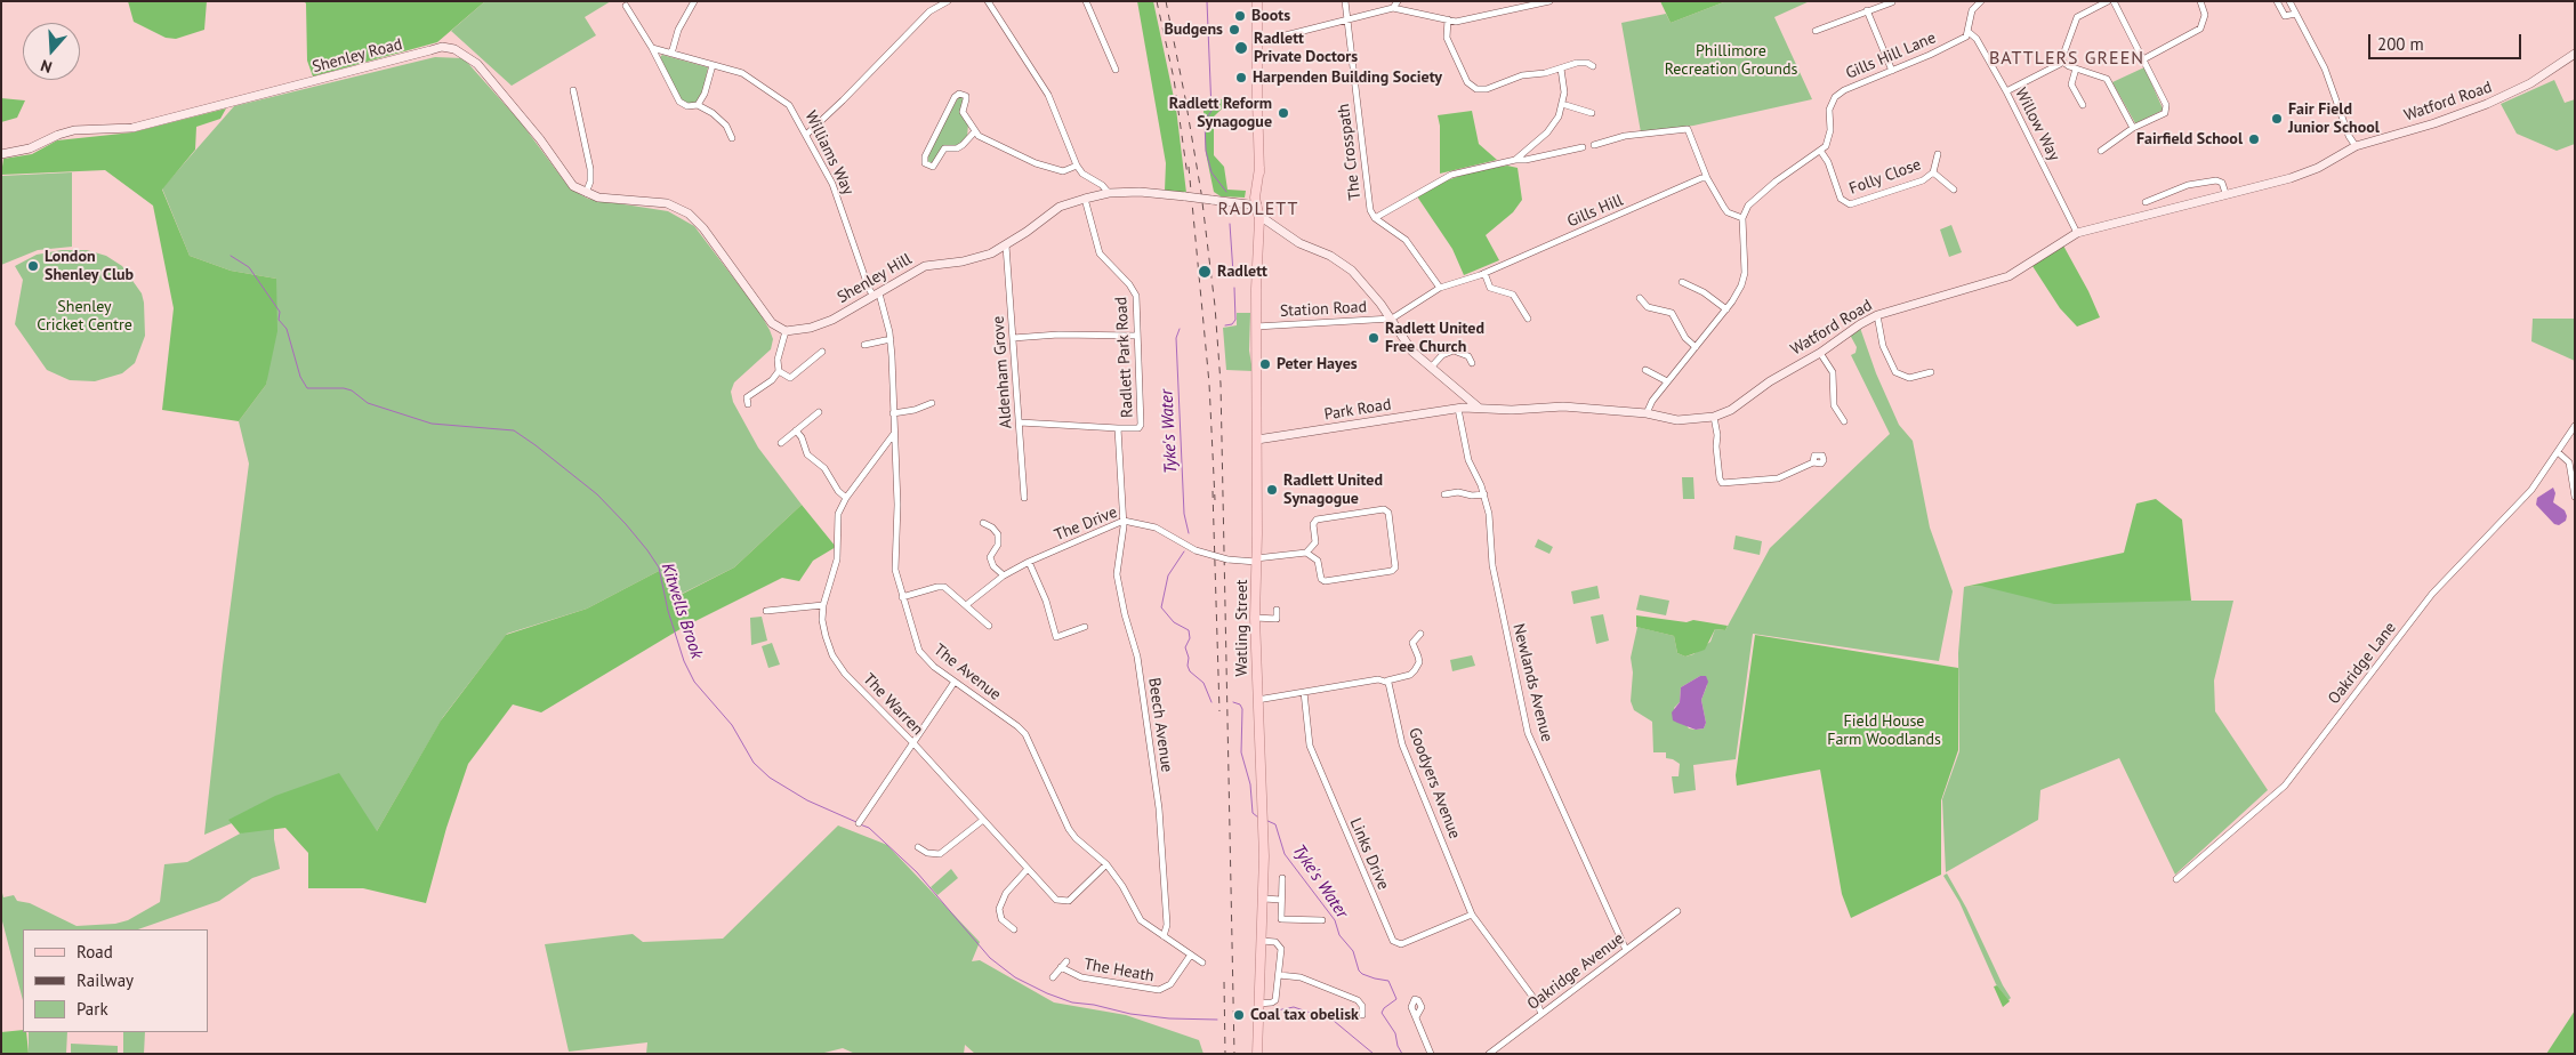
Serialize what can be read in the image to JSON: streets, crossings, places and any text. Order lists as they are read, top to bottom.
{
  "streets": {
    "main road": ["Watling Street"],
    "street": [
      "Shenley Road",
      "Gills Hill Lane",
      "Watford Road",
      "Willow Way",
      "The Crosspath",
      "Williams Way",
      "Folly Close",
      "Gills Hill",
      "Shenley Hill",
      "Station Road",
      "Radlett Park Road",
      "Aldenham Grove",
      "Park Road",
      "The Drive",
      "Oakridge Lane",
      "The Avenue",
      "Newlands Avenue",
      "The Warren",
      "Beech Avenue",
      "Goodyers Avenue",
      "Links Drive",
      "The Heath",
      "Oakridge Avenue"
    ]
  },
  "crossings": [
    ["Gills Hill Lane", "Willow Way"],
    ["Gills Hill Lane", "Folly Close"],
    ["Watford Road", "Willow Way"],
    ["Watford Road", "Park Road"],
    ["Watford Road", "Newlands Avenue"],
    ["The Crosspath", "Gills Hill"],
    ["Williams Way", "Shenley Hill"],
    ["Williams Way", "The Avenue"],
    ["Gills Hill", "Station Road"],
    ["Shenley Hill", "Radlett Park Road"],
    ["Shenley Hill", "Aldenham Grove"],
    ["Shenley Hill", "Watling Street"],
    ["Shenley Hill", "The Avenue"],
    ["Station Road", "Watling Street"],
    ["Radlett Park Road", "Beech Avenue"],
    ["Park Road", "Watling Street"],
    ["Park Road", "Newlands Avenue"],
    ["The Drive", "Watling Street"],
    ["The Drive", "Beech Avenue"],
    ["The Avenue", "The Warren"],
    ["The Avenue", "Beech Avenue"],
    ["The Avenue", "The Heath"],
    ["Newlands Avenue", "Oakridge Avenue"],
    ["Goodyers Avenue", "Links Drive"],
    ["Goodyers Avenue", "Oakridge Avenue"]
  ],
  "districts": ["BATTLERS GREEN", "RADLETT"],
  "water": ["Tyke's Water", "Kitwells Brook"],
  "parks": ["Phillimore Recreation Grounds", "Shenley Cricket Centre", "Field House Farm Woodlands"],
  "places": [
    "Boots",
    "Budgens",
    "Radlett Private Doctors",
    "Harpenden Building Society",
    "Radlett Reform Synagogue",
    "Fair Field Junior School",
    "Fairfield School",
    "London Shenley Club",
    "Radlett",
    "Radlett United Free Church",
    "Peter Hayes",
    "Radlett United Synagogue",
    "Coal tax obelisk"
  ],
  "legend": ["Road", "Railway", "Park"],
  "scale_bar": "200 m",
  "north": "bottom"
}
